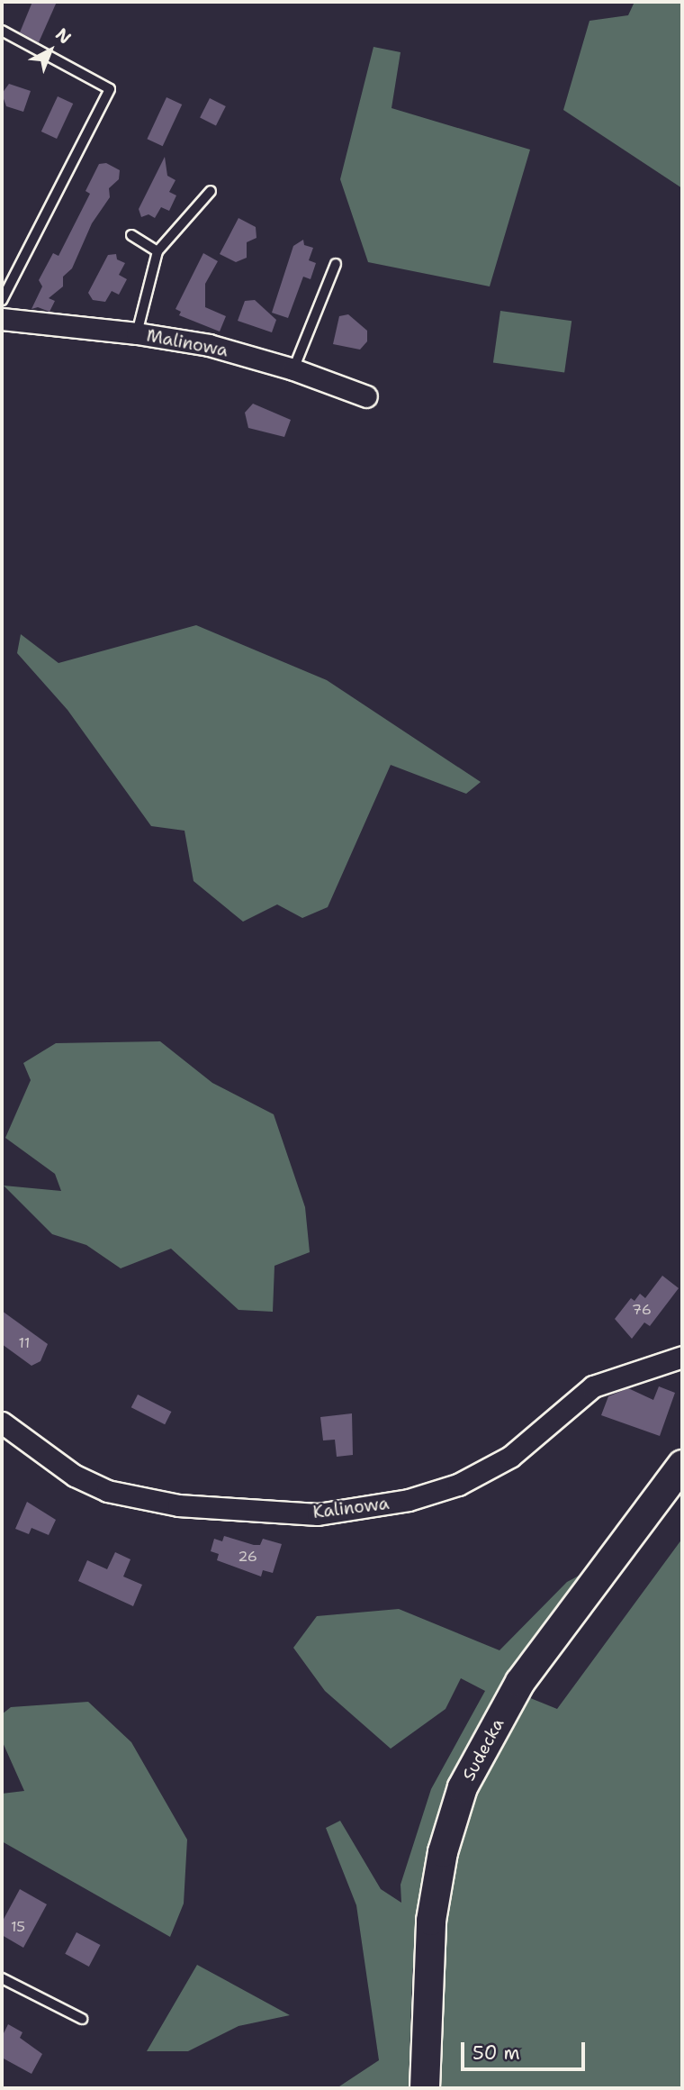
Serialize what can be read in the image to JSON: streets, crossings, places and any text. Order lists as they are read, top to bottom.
{
  "streets": {
    "main road": ["Sudecka"],
    "street": ["Malinowa", "Kalinowa"]
  },
  "house_numbers": [
    "76",
    "11",
    "26",
    "15"
  ],
  "scale_bar": "50 m",
  "north": "top right"
}
